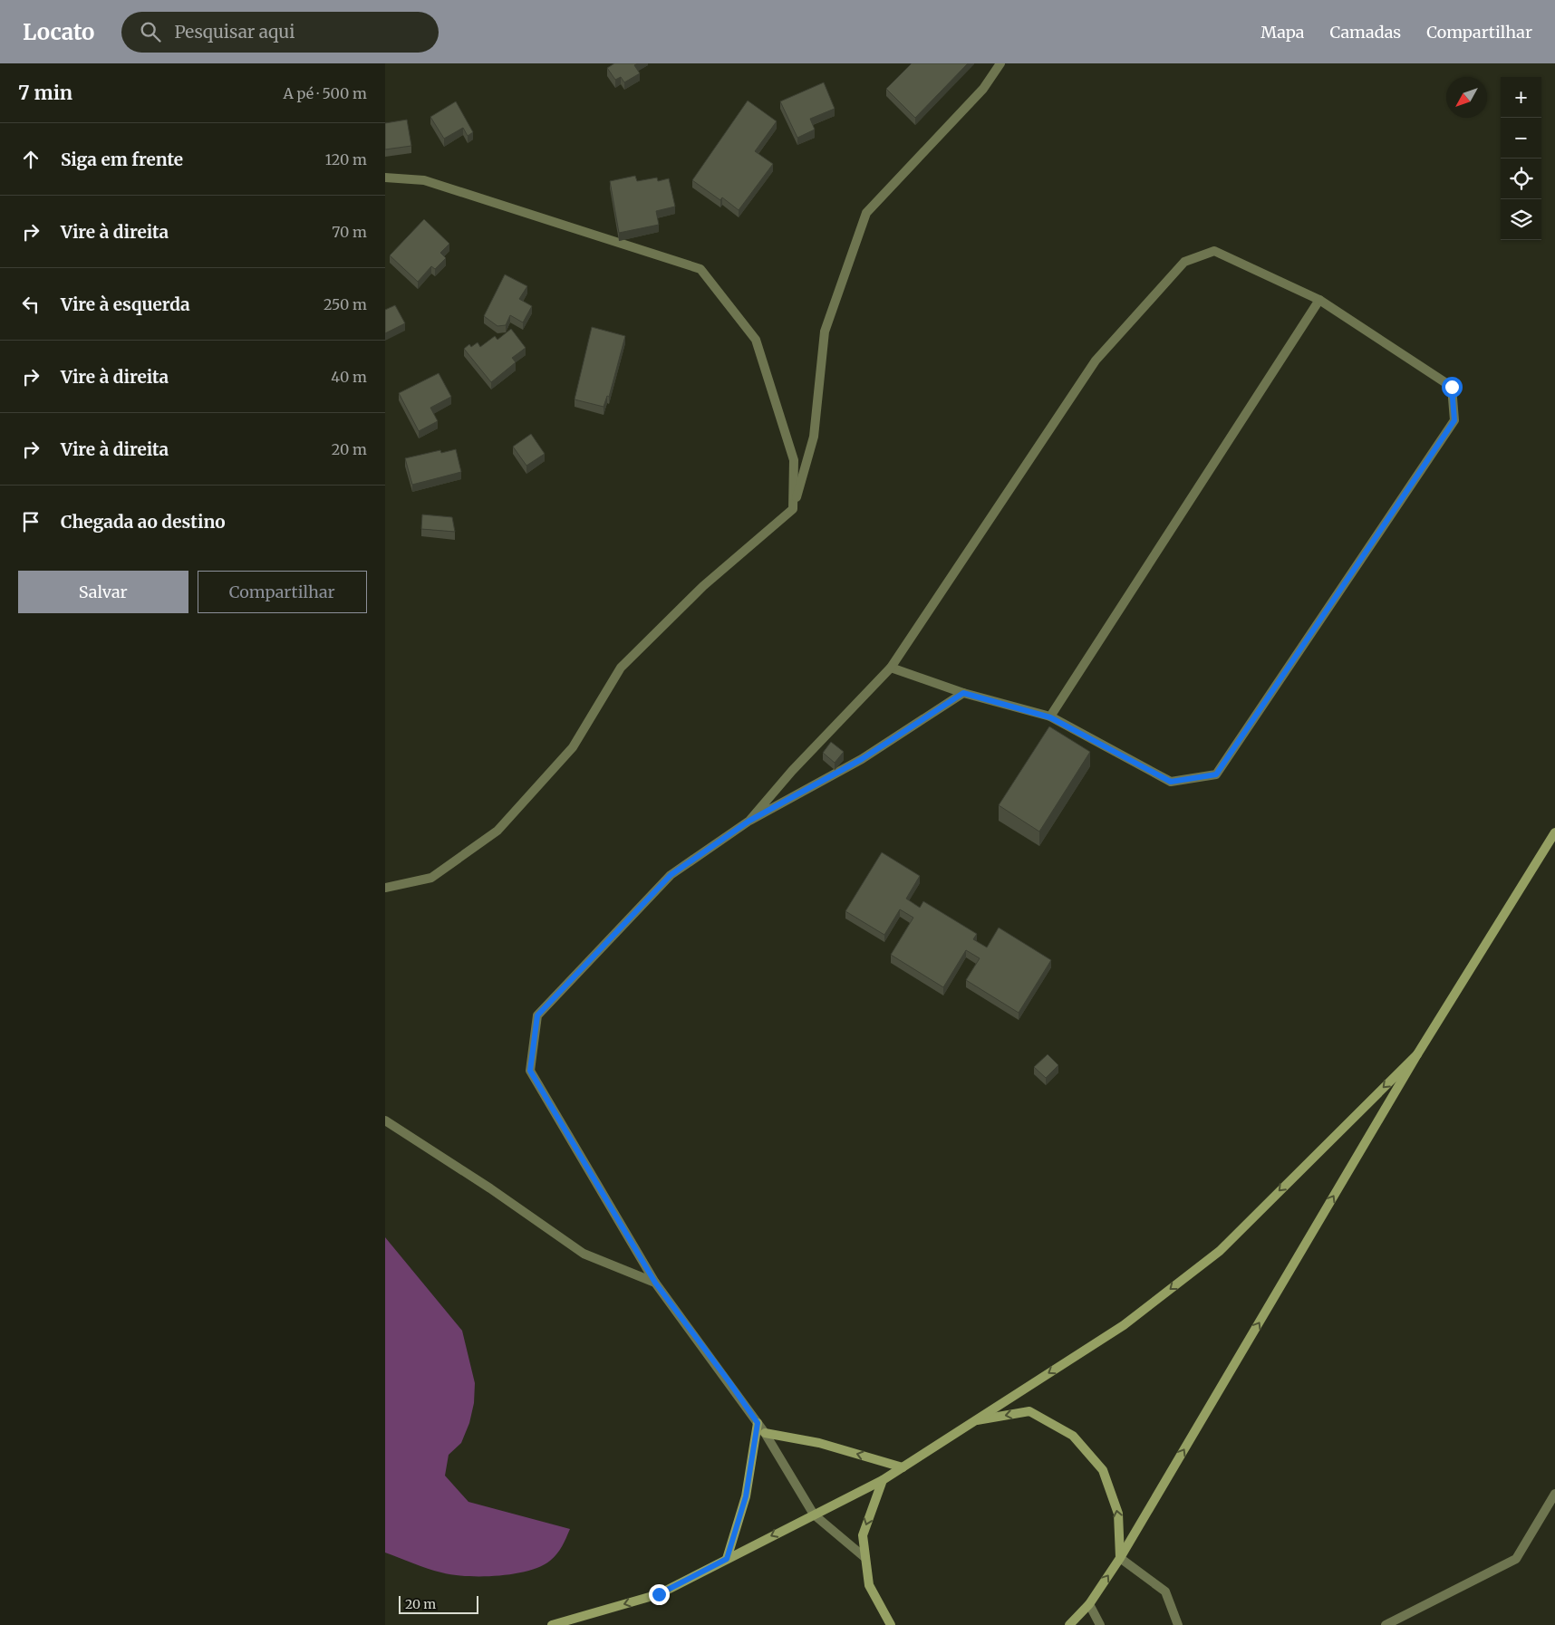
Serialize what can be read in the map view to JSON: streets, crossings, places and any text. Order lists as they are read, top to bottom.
{
  "scale_bar": "20 m",
  "north": "bottom left",
  "page": {
    "header": "Locato",
    "search": "Pesquisar aqui",
    "nav": ["Mapa", "Camadas", "Compartilhar"],
    "heading": ["7 min", "A pé · 500 m"],
    "map_buttons": ["+", "−"],
    "list": [
      ["Siga em frente", "120 m"],
      ["Vire à direita", "70 m"],
      ["Vire à esquerda", "250 m"],
      ["Vire à direita", "40 m"],
      ["Vire à direita", "20 m"],
      "Chegada ao destino"
    ],
    "buttons": ["Salvar", "Compartilhar"],
    "scale": "20 m"
  }
}
